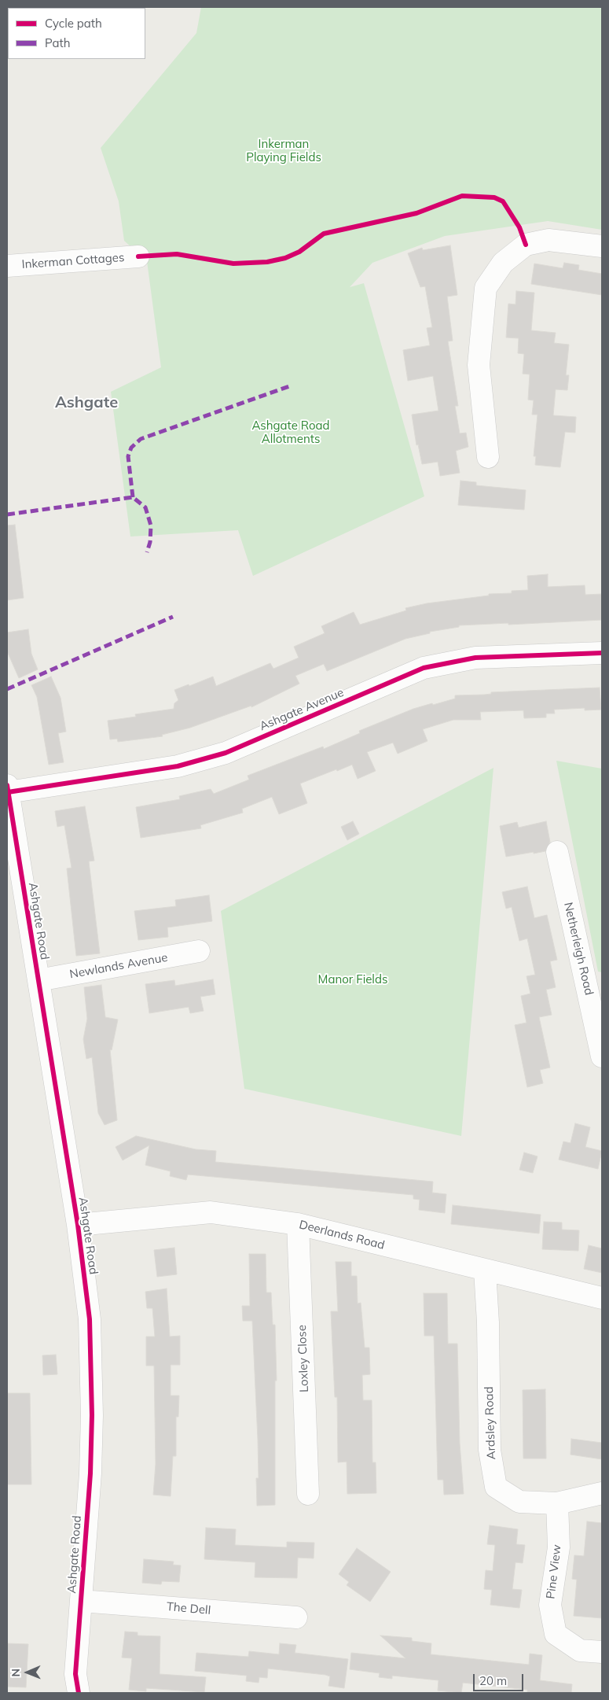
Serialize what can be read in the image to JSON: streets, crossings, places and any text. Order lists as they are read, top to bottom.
{
  "streets": {
    "street": [
      "Inkerman Cottages",
      "Ashgate Avenue",
      "Ashgate Road",
      "Netherleigh Road",
      "Newlands Avenue",
      "Deerlands Road",
      "Loxley Close",
      "Ardsley Road",
      "Pine View",
      "The Dell"
    ]
  },
  "crossings": [
    ["Ashgate Avenue", "Ashgate Road"],
    ["Ashgate Road", "Newlands Avenue"],
    ["Ashgate Road", "Deerlands Road"],
    ["Ashgate Road", "The Dell"],
    ["Deerlands Road", "Loxley Close"],
    ["Deerlands Road", "Ardsley Road"],
    ["Ardsley Road", "Pine View"]
  ],
  "districts": ["Ashgate"],
  "parks": ["Inkerman Playing Fields", "Ashgate Road Allotments", "Manor Fields"],
  "legend": ["Cycle path", "Path"],
  "scale_bar": "20 m",
  "north": "left"
}
